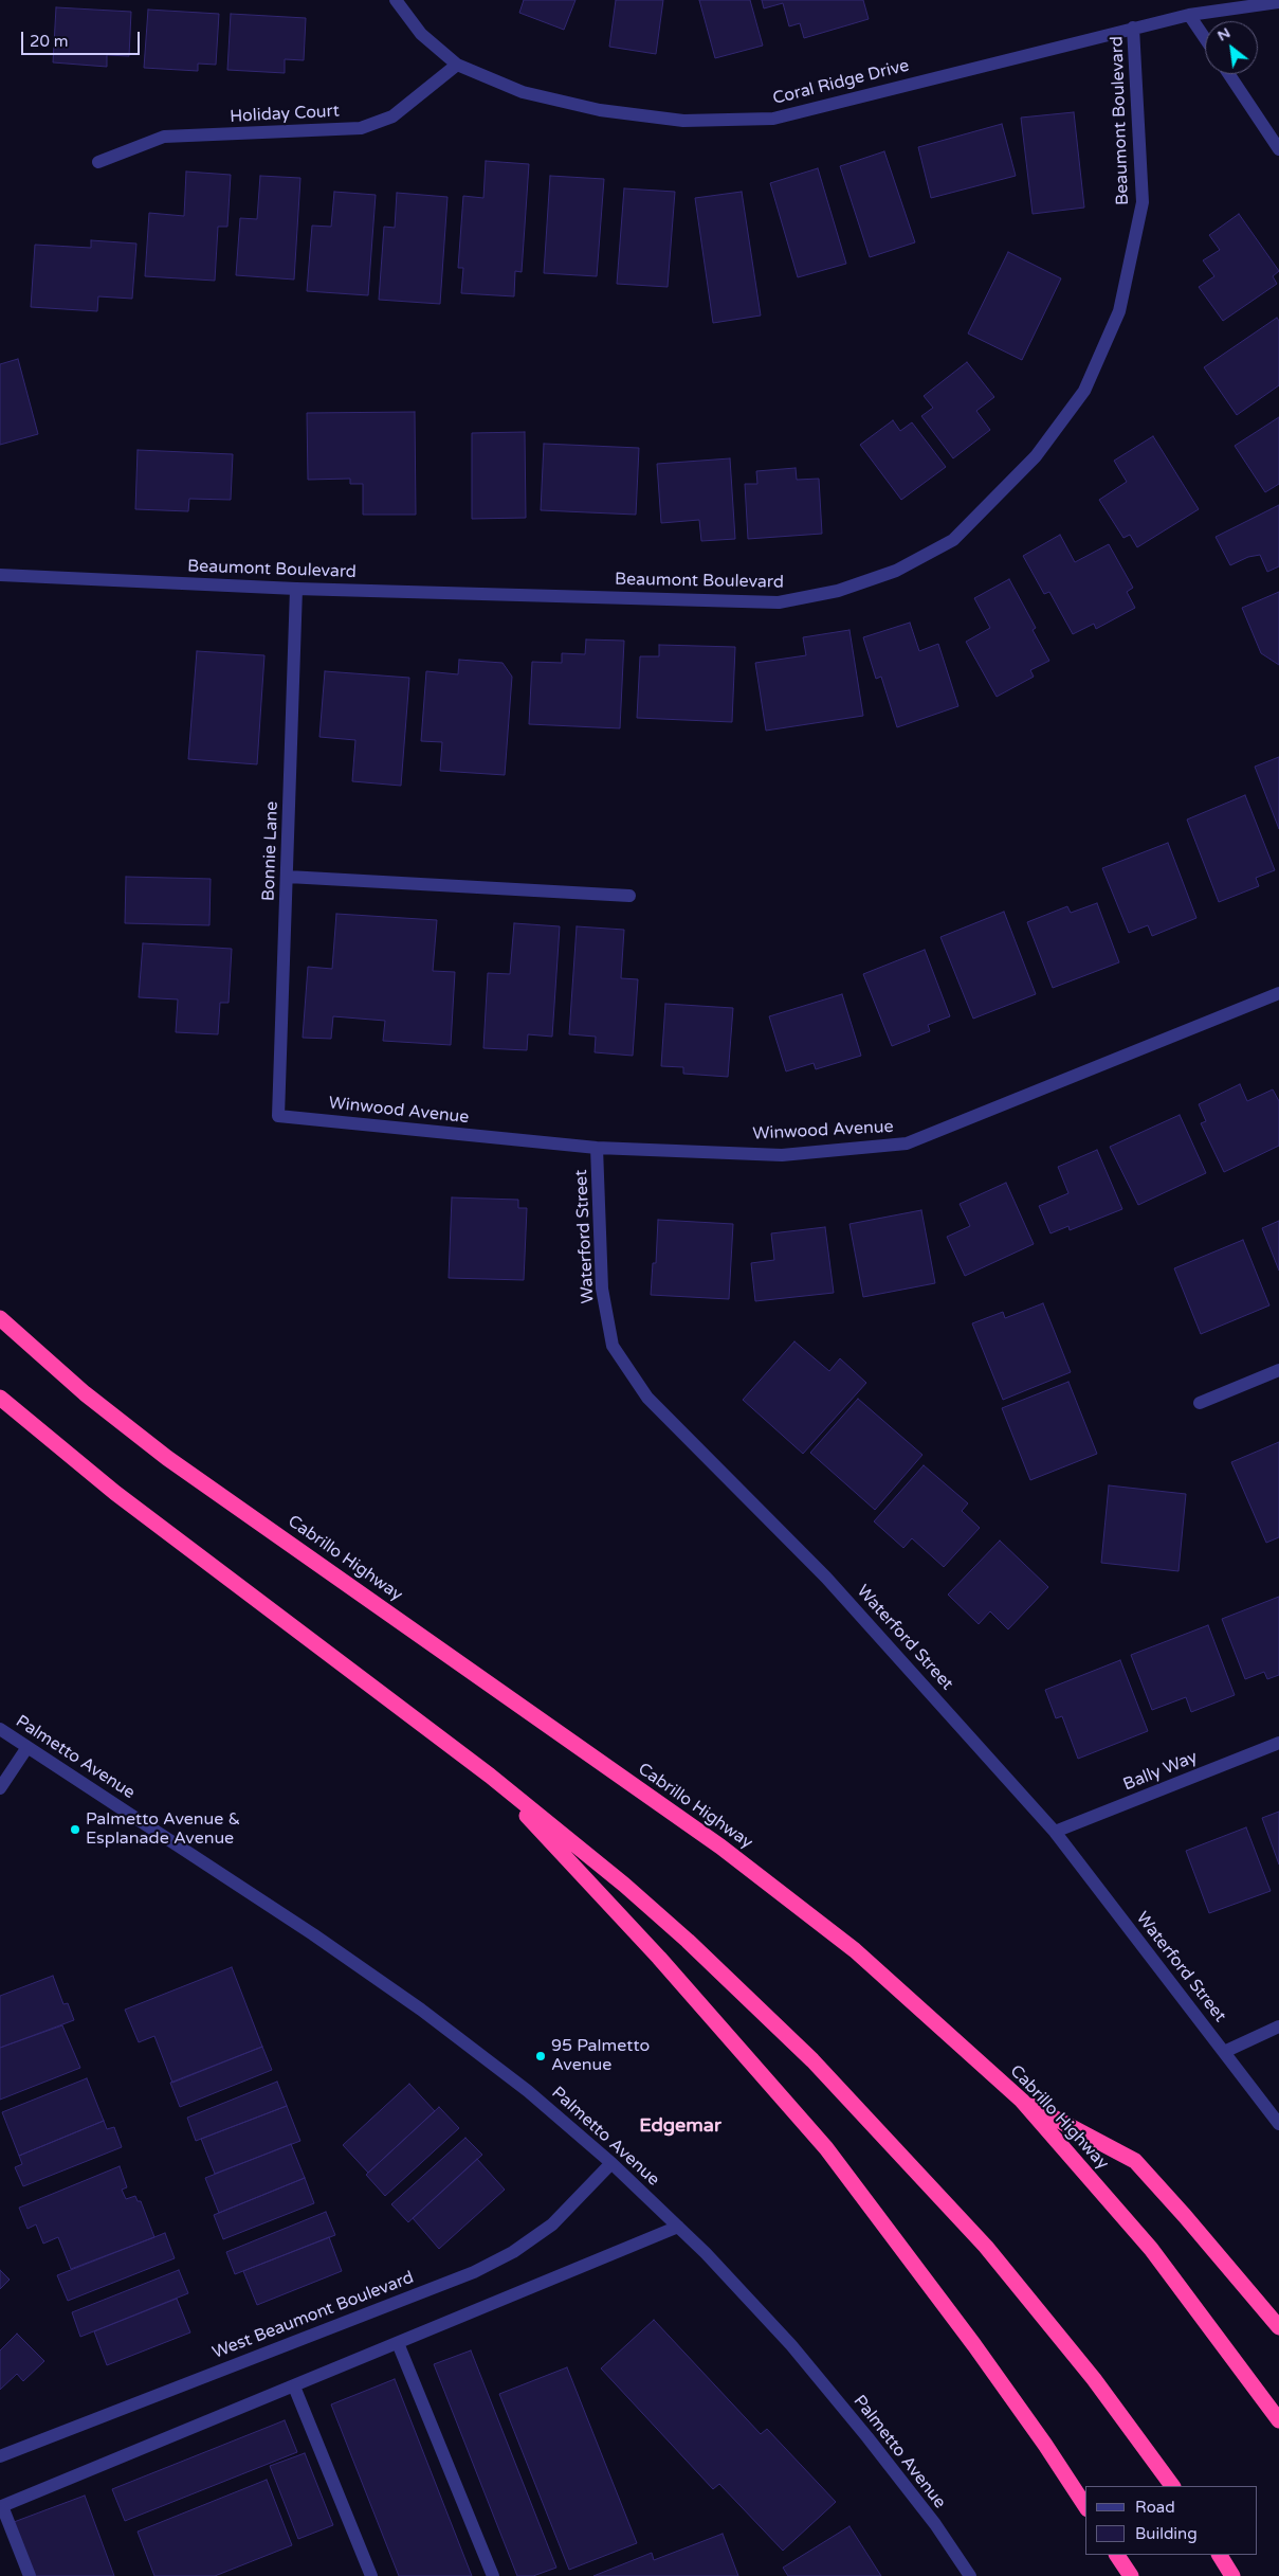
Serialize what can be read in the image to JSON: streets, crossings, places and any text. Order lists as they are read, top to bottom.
{
  "streets": {
    "highway": ["Cabrillo Highway"],
    "street": [
      "Coral Ridge Drive",
      "Holiday Court",
      "Beaumont Boulevard",
      "Bonnie Lane",
      "Winwood Avenue",
      "Waterford Street",
      "Palmetto Avenue",
      "Bally Way",
      "West Beaumont Boulevard"
    ]
  },
  "crossings": [
    ["Coral Ridge Drive", "Holiday Court"],
    ["Coral Ridge Drive", "Beaumont Boulevard"],
    ["Beaumont Boulevard", "Bonnie Lane"],
    ["Bonnie Lane", "Winwood Avenue"],
    ["Winwood Avenue", "Waterford Street"],
    ["Waterford Street", "Bally Way"],
    ["Palmetto Avenue", "West Beaumont Boulevard"]
  ],
  "districts": ["Edgemar"],
  "places": ["Palmetto Avenue & Esplanade Avenue", "95 Palmetto Avenue"],
  "legend": ["Road", "Building"],
  "scale_bar": "20 m",
  "north": "top left"
}
